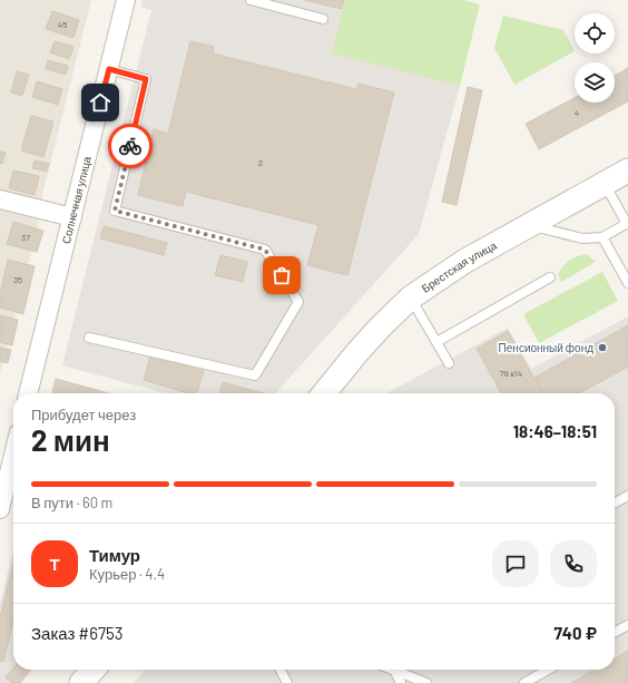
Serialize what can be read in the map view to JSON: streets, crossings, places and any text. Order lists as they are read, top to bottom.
{
  "streets": {
    "street": ["Солнечная улица", "Брестская улица"]
  },
  "places": ["Пенсионный фонд"],
  "house_numbers": [
    "45",
    "4",
    "2",
    "37",
    "35",
    "78 к14"
  ],
  "page": {
    "heading": ["2 мин", "Прибудет через", "18:46–18:51"],
    "panel": [
      "Тимур",
      "Курьер · 4.4",
      "Заказ #6753",
      "740 ₽"
    ],
    "bar": "В пути · 60 m",
    "round": "Т"
  }
}
